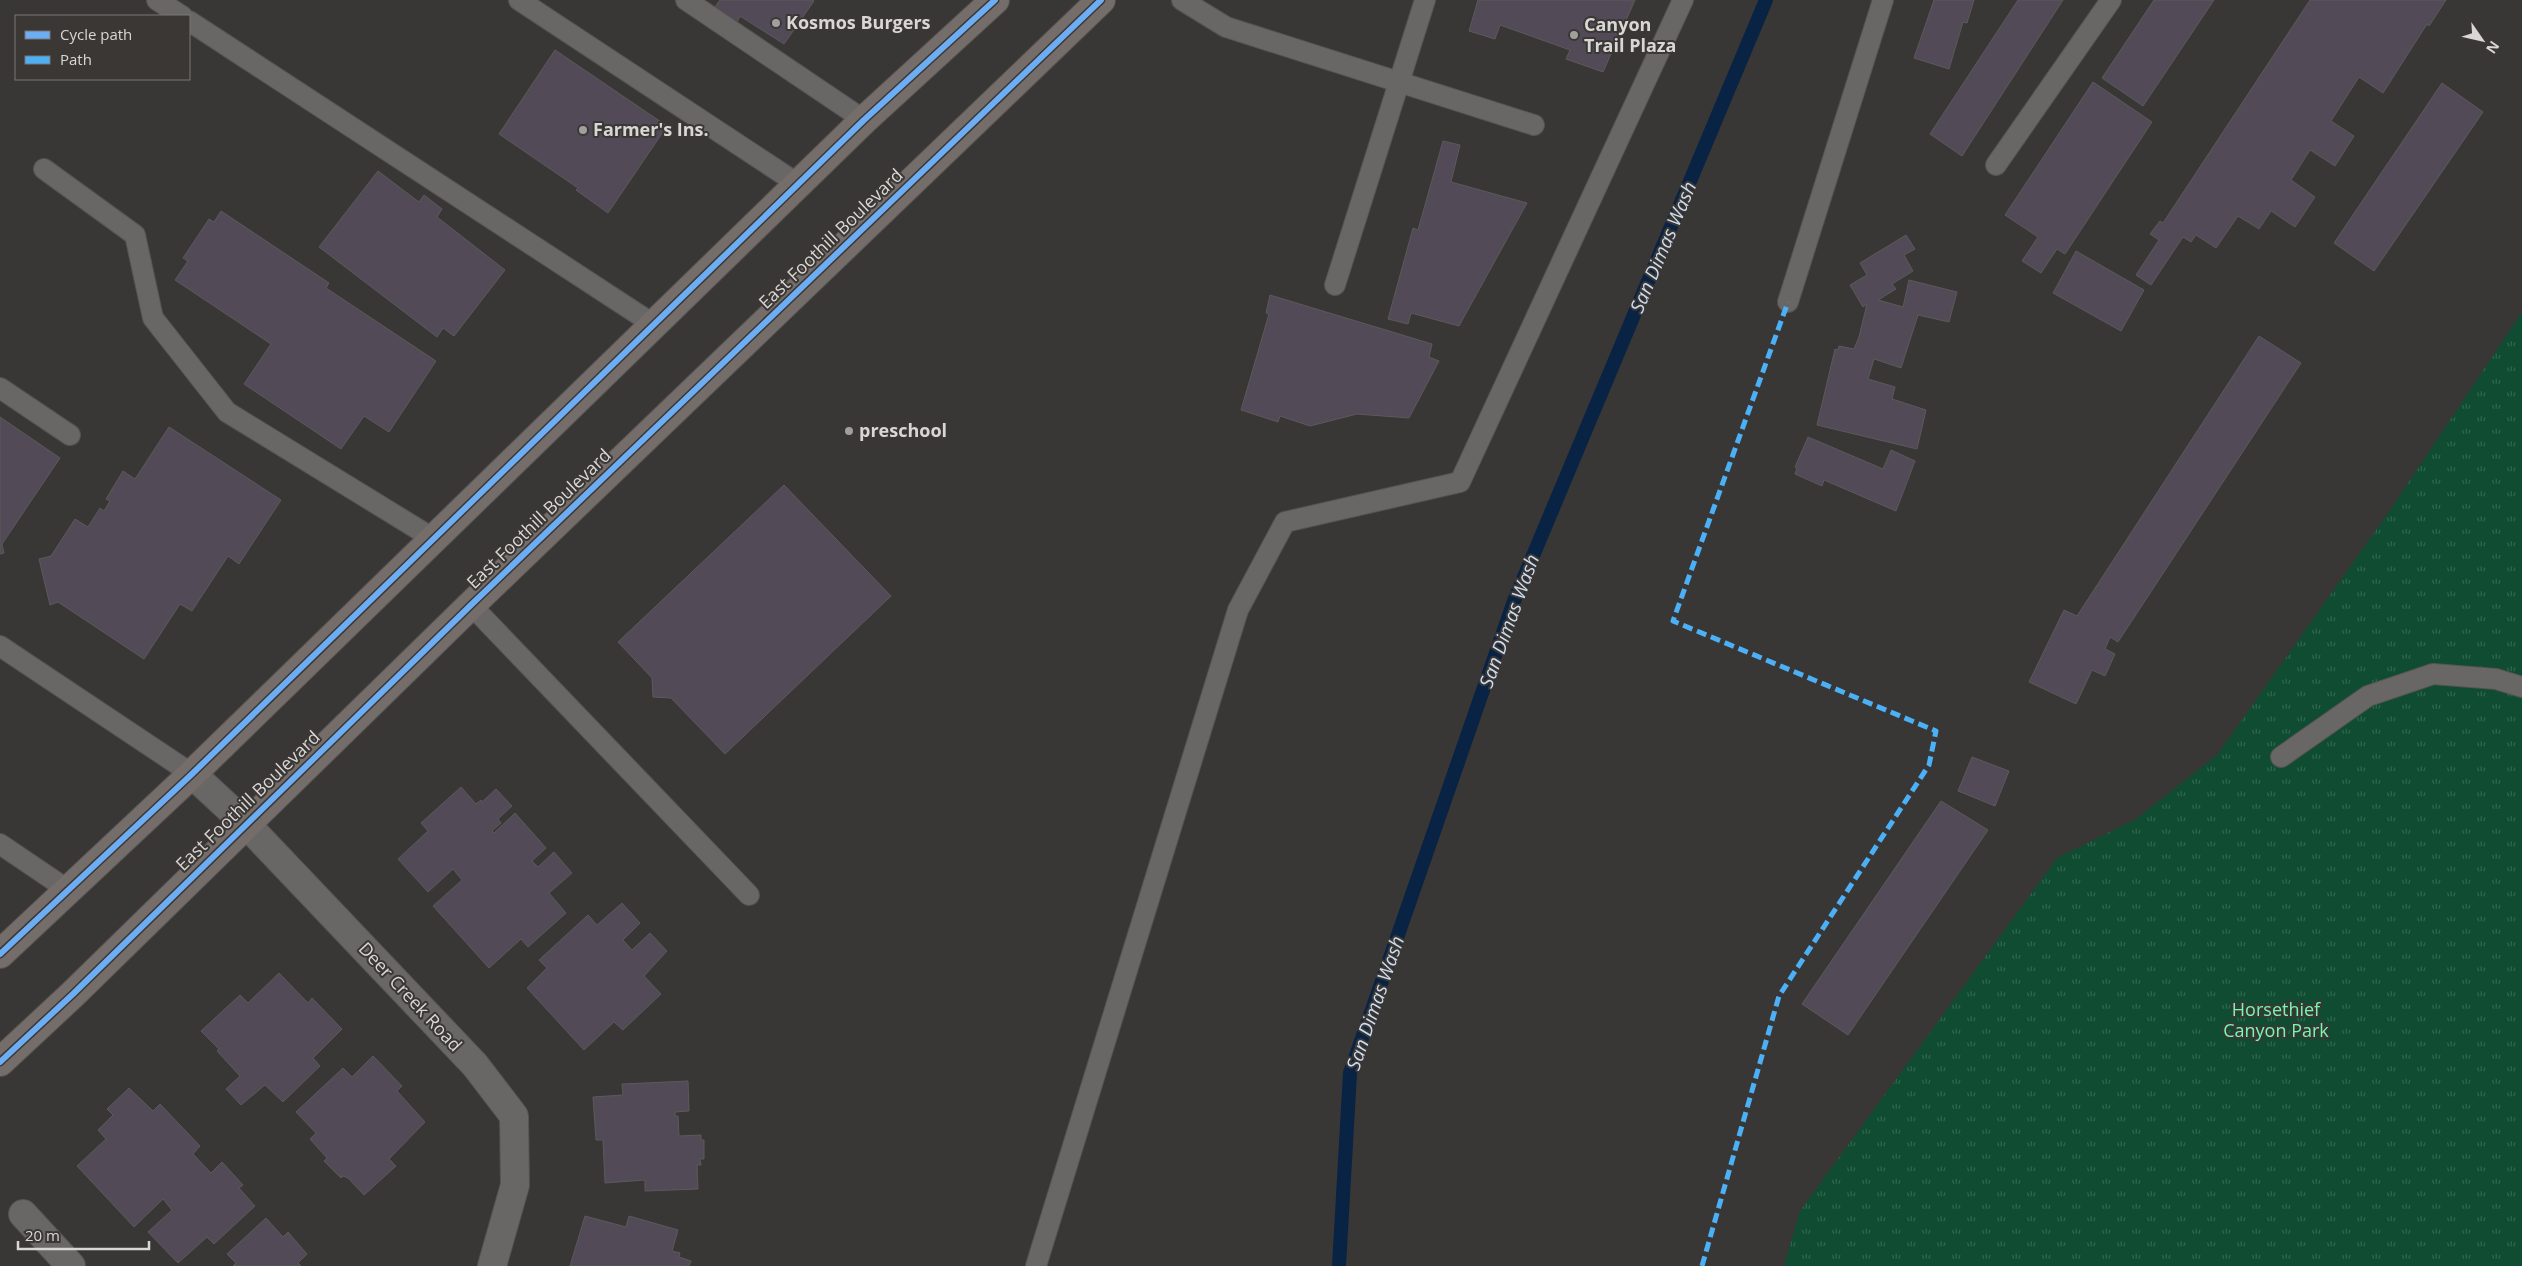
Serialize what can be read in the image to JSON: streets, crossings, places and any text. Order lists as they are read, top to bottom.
{
  "streets": {
    "main road": ["East Foothill Boulevard"],
    "street": ["Deer Creek Road"]
  },
  "crossings": [
    ["East Foothill Boulevard", "Deer Creek Road"]
  ],
  "water": ["San Dimas Wash"],
  "parks": ["Horsethief Canyon Park"],
  "places": [
    "Kosmos Burgers",
    "Canyon Trail Plaza",
    "Farmer's Ins.",
    "preschool"
  ],
  "legend": ["Cycle path", "Path"],
  "scale_bar": "20 m",
  "north": "bottom right"
}
